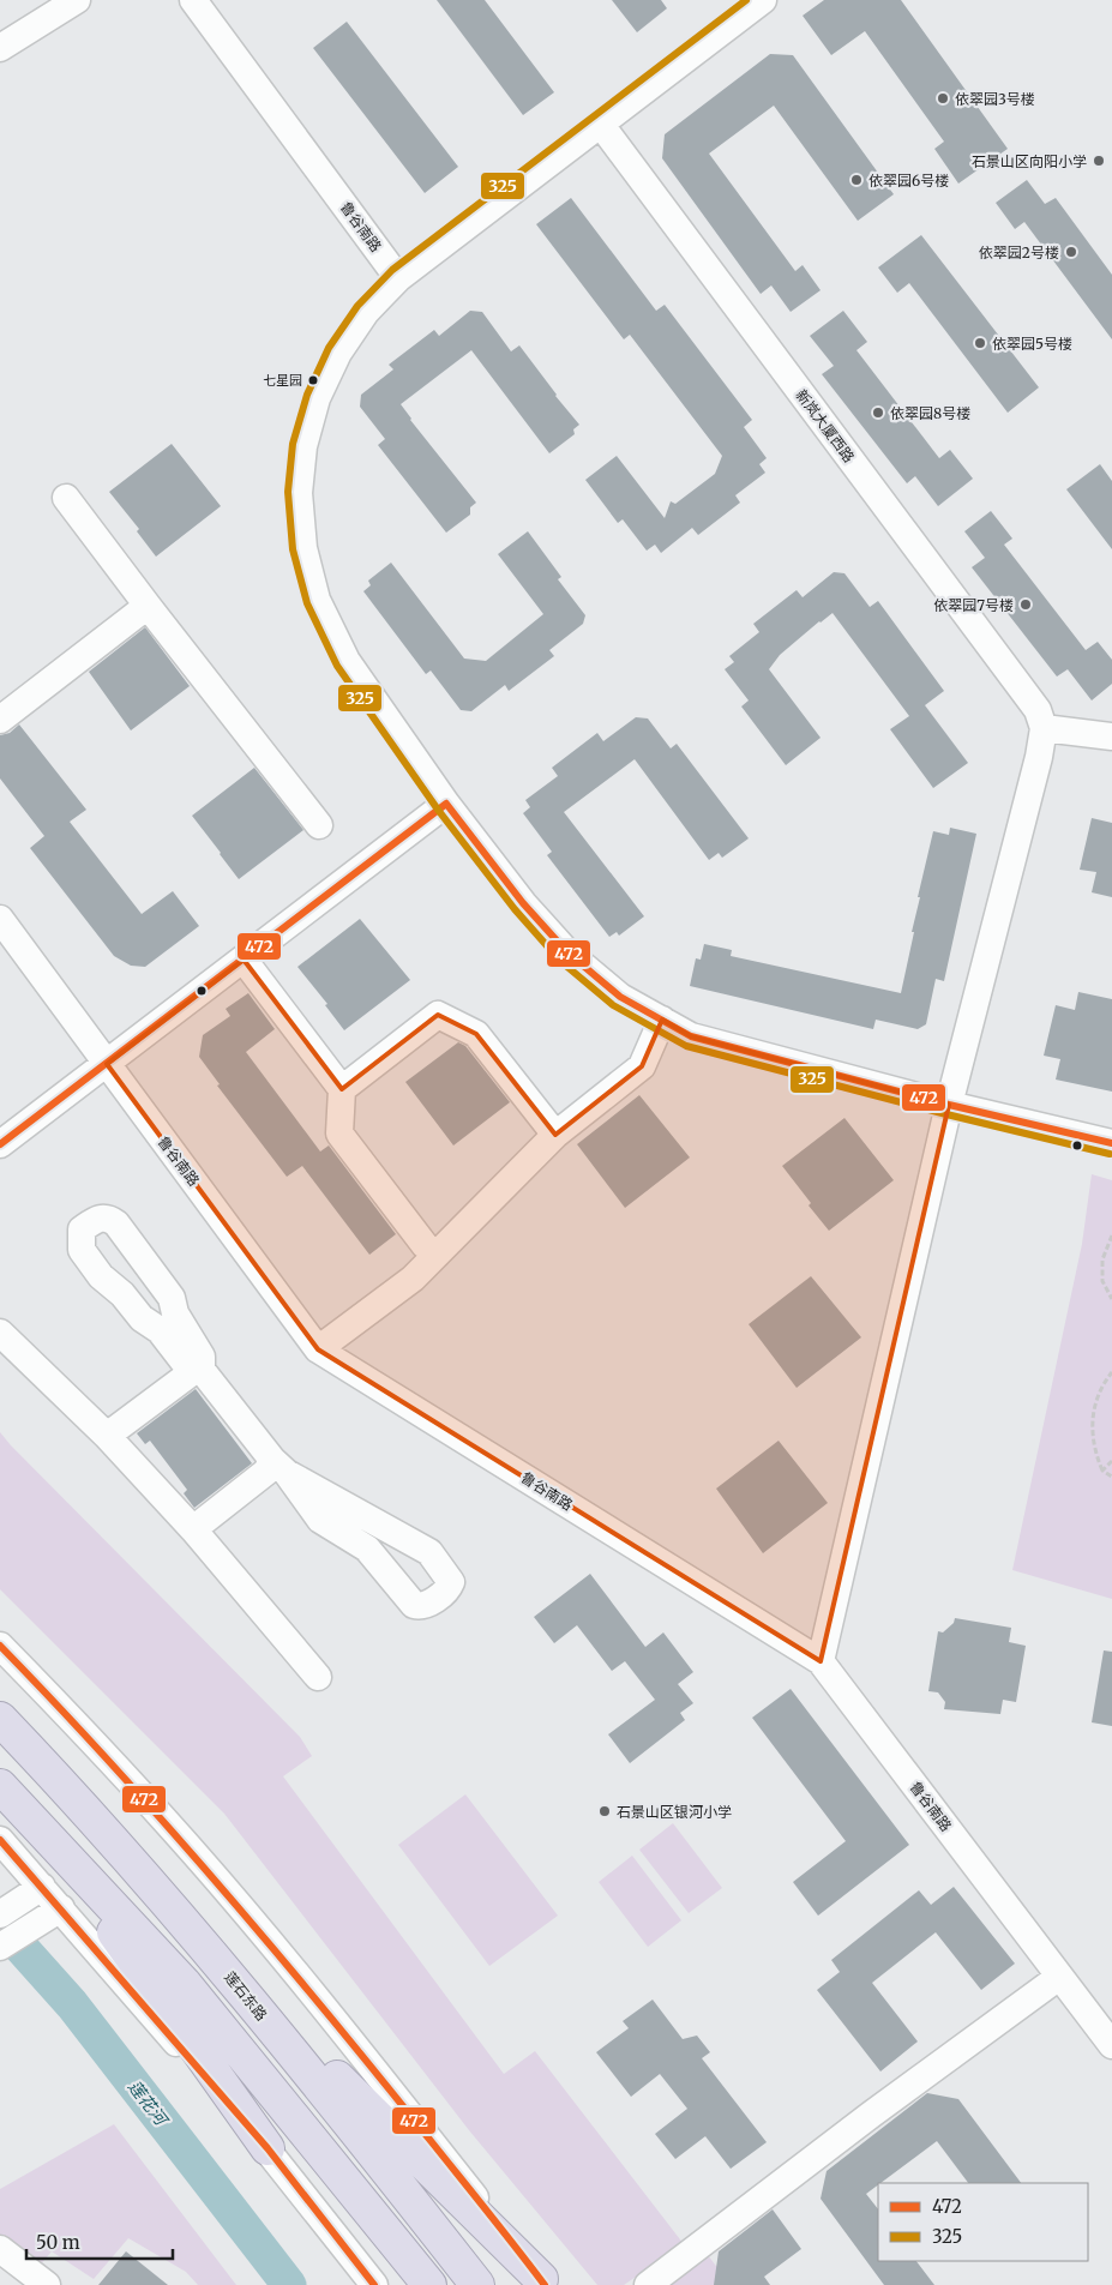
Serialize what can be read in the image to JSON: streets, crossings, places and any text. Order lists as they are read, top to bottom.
{
  "streets": {
    "highway": ["莲石东路"],
    "street": ["鲁谷南路", "新岚大厦西路"]
  },
  "water": ["莲花河"],
  "places": [
    "依翠园3号楼",
    "石景山区向阳小学",
    "依翠园6号楼",
    "依翠园2号楼",
    "依翠园5号楼",
    "七星园",
    "依翠园8号楼",
    "依翠园7号楼",
    "石景山区银河小学"
  ],
  "lines": ["transit line 325", "transit line 472"],
  "legend": ["472", "325"],
  "scale_bar": "50 m"
}
